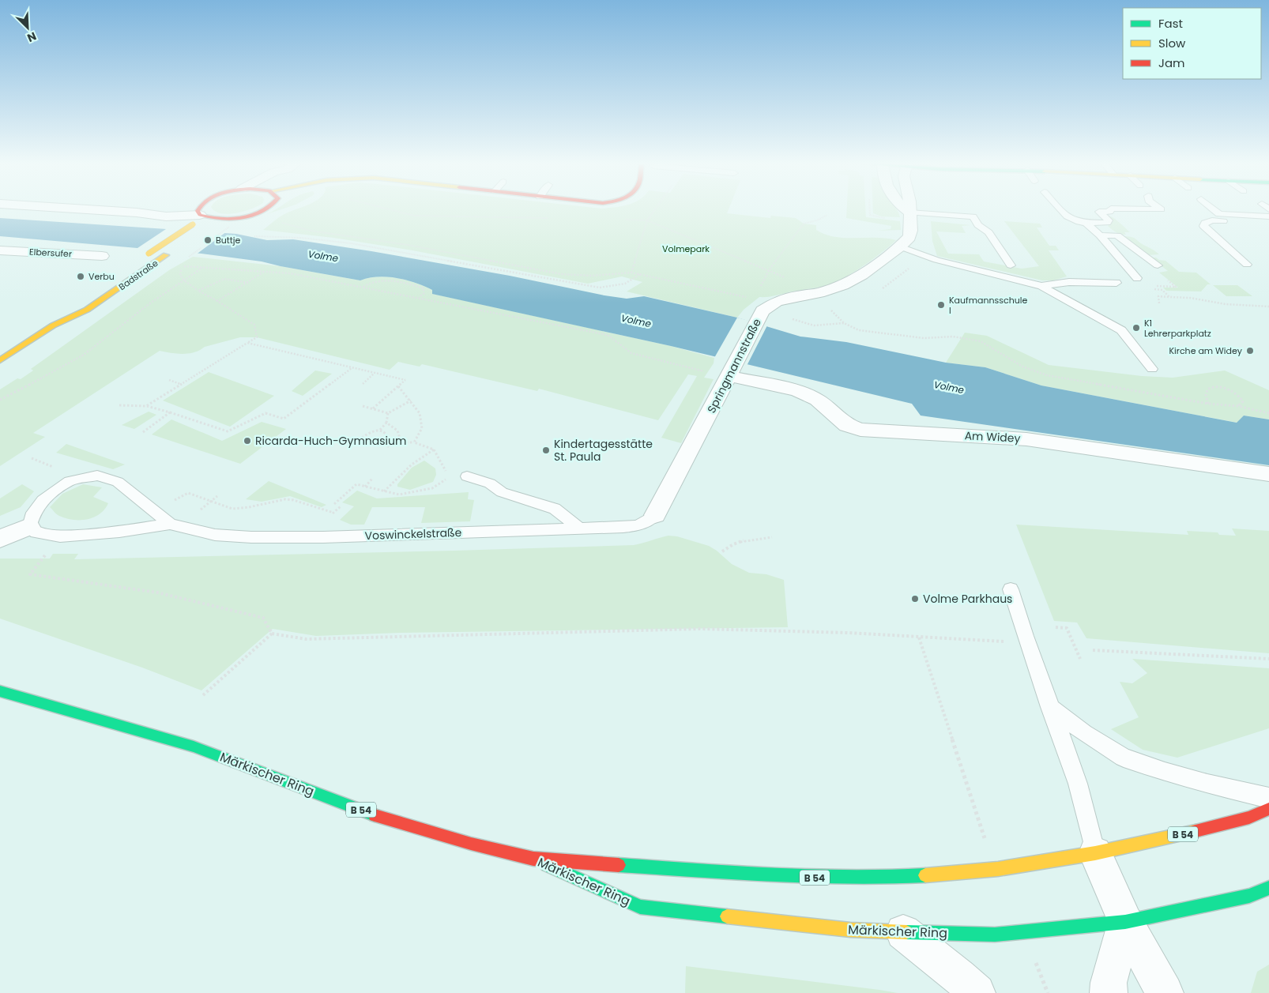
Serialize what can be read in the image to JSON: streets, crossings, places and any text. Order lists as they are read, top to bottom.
{
  "streets": {
    "street": [
      "Elbersufer",
      "Badstraße",
      "Springmannstraße",
      "Am Widey",
      "Märkischer Ring",
      "B 54"
    ],
    "lane": ["Voswinckelstraße"]
  },
  "crossings": [
    ["Springmannstraße", "Am Widey"],
    ["Springmannstraße", "Voswinckelstraße"]
  ],
  "water": ["Volme"],
  "parks": ["Volmepark"],
  "places": [
    "Buttje",
    "Verbu",
    "Kaufmannsschule I",
    "K1 Lehrerparkplatz",
    "Kirche am Widey",
    "Ricarda-Huch-Gymnasium",
    "Kindertagesstätte St. Paula",
    "Volme Parkhaus"
  ],
  "legend": ["Fast", "Slow", "Jam"],
  "north": "bottom right"
}
